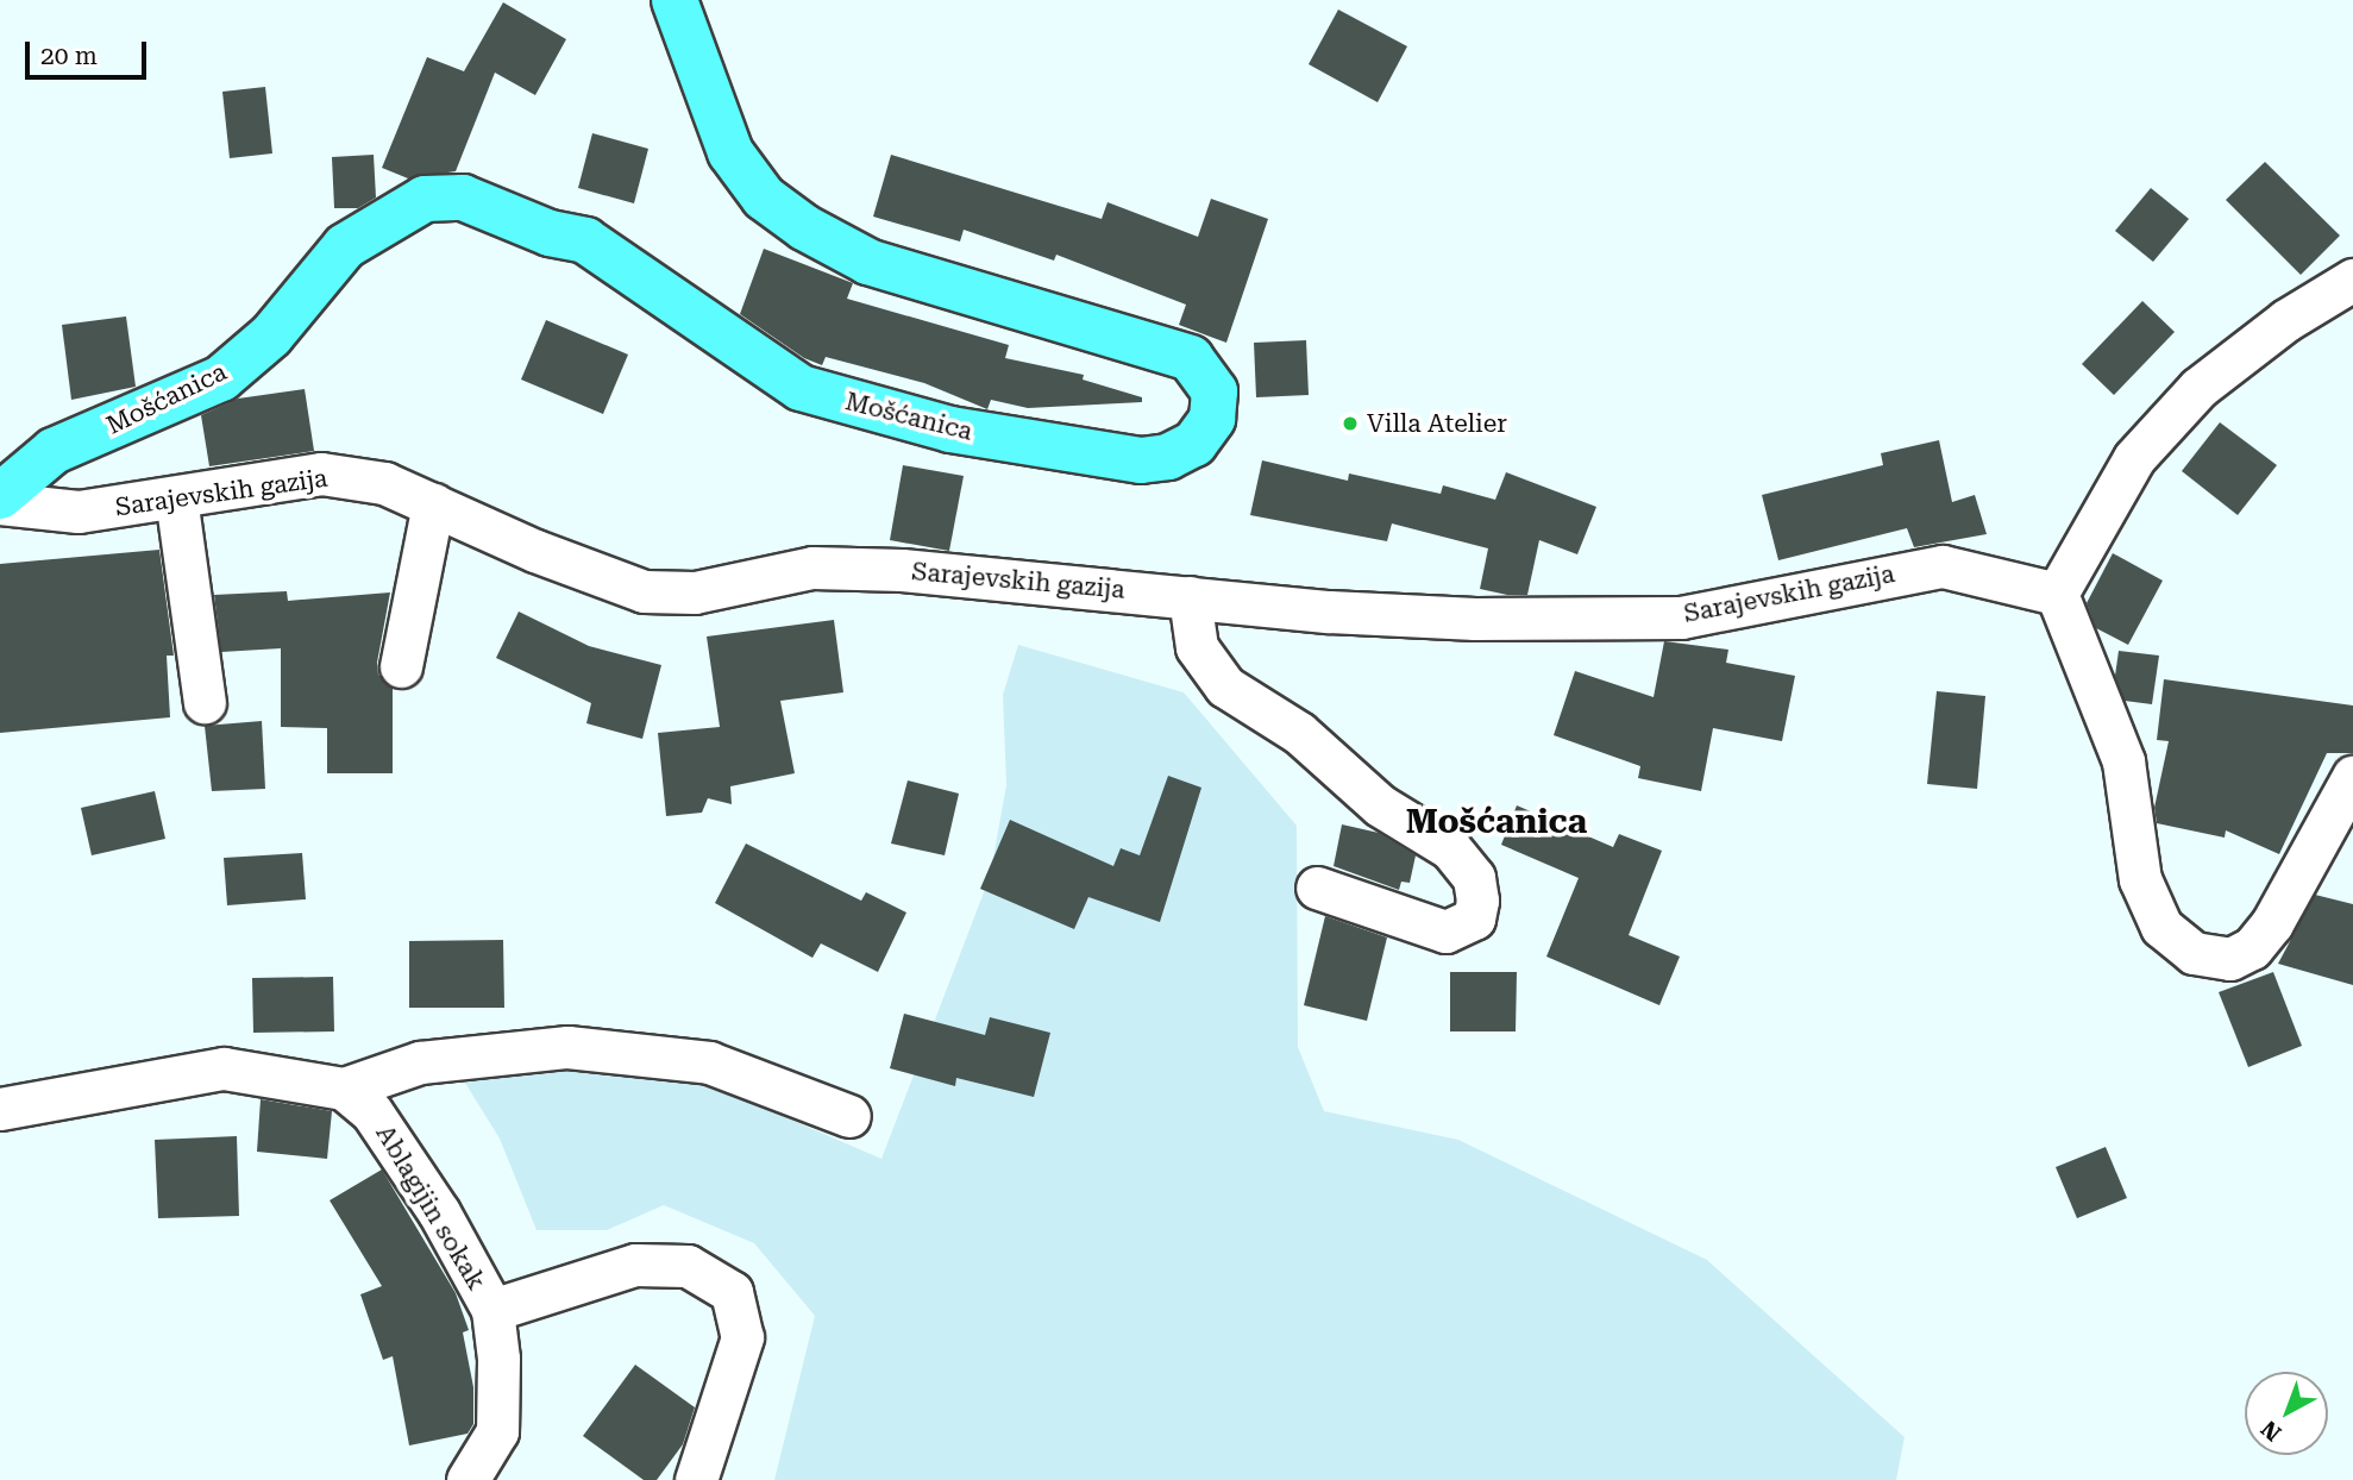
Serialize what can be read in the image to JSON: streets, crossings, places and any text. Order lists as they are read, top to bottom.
{
  "streets": {
    "main road": ["Mošćanica"],
    "street": ["Sarajevskih gazija", "Ablagijin sokak"]
  },
  "districts": ["Mošćanica"],
  "places": ["Villa Atelier"],
  "scale_bar": "20 m",
  "north": "bottom left"
}
